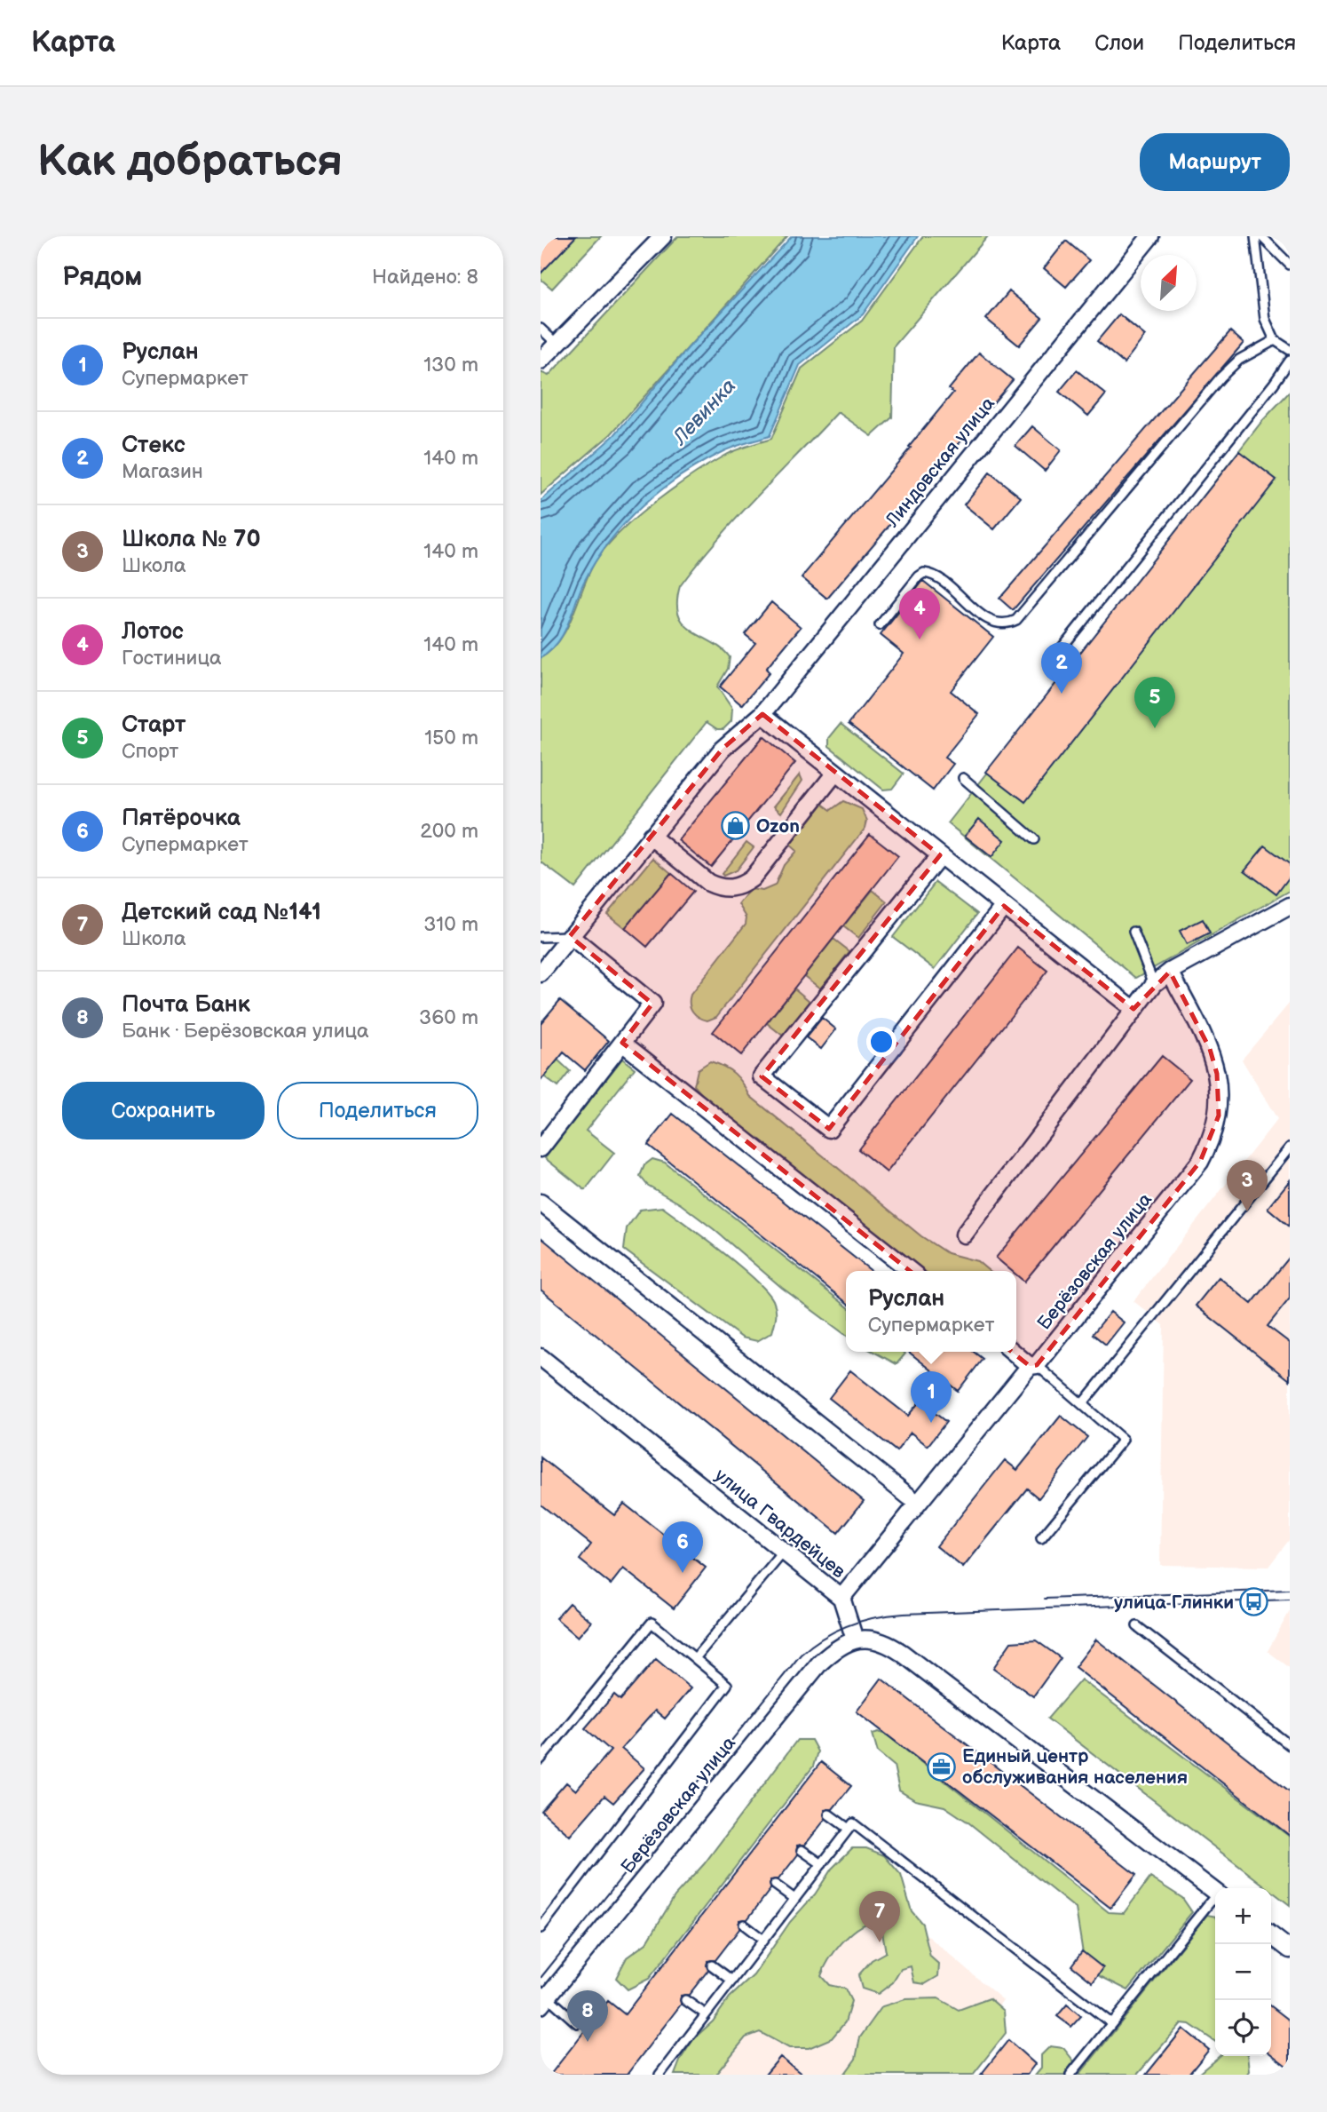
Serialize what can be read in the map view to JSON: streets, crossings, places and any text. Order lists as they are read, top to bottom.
{
  "streets": {
    "street": ["Линдовская улица", "Берёзовская улица", "улица Гвардейцев"]
  },
  "crossings": [
    ["Берёзовская улица", "улица Гвардейцев"]
  ],
  "water": ["Левинка"],
  "places": {
    "shop": ["Ozon"],
    "bus stop": ["улица Глинки"],
    "office": ["Единый центр обслуживания населения"]
  },
  "north": "top right",
  "page": {
    "header": "Карта",
    "nav": ["Карта", "Слои", "Поделиться"],
    "buttons": [
      "Маршрут",
      ["Сохранить", "Поделиться"]
    ],
    "title": "Как добраться",
    "heading": ["Рядом", "Найдено: 8"],
    "list": [
      {
        "mark": "1",
        "name": "Руслан",
        "note": "Супермаркет",
        "value": "130 m"
      },
      {
        "mark": "2",
        "name": "Стекс",
        "note": "Магазин",
        "value": "140 m"
      },
      {
        "mark": "3",
        "name": "Школа № 70",
        "note": "Школа",
        "value": "140 m"
      },
      {
        "mark": "4",
        "name": "Лотос",
        "note": "Гостиница",
        "value": "140 m"
      },
      {
        "mark": "5",
        "name": "Старт",
        "note": "Спорт",
        "value": "150 m"
      },
      {
        "mark": "6",
        "name": "Пятёрочка",
        "note": "Супермаркет",
        "value": "200 m"
      },
      {
        "mark": "7",
        "name": "Детский сад №141",
        "note": "Школа",
        "value": "310 m"
      },
      {
        "mark": "8",
        "name": "Почта Банк",
        "note": "Банк · Берёзовская улица",
        "value": "360 m"
      }
    ],
    "pins": [
      "4",
      "2",
      "5",
      "3",
      "1",
      "6",
      "7",
      "8"
    ],
    "popup": ["Руслан", "Супермаркет"],
    "map_buttons": ["+", "−"]
  }
}
